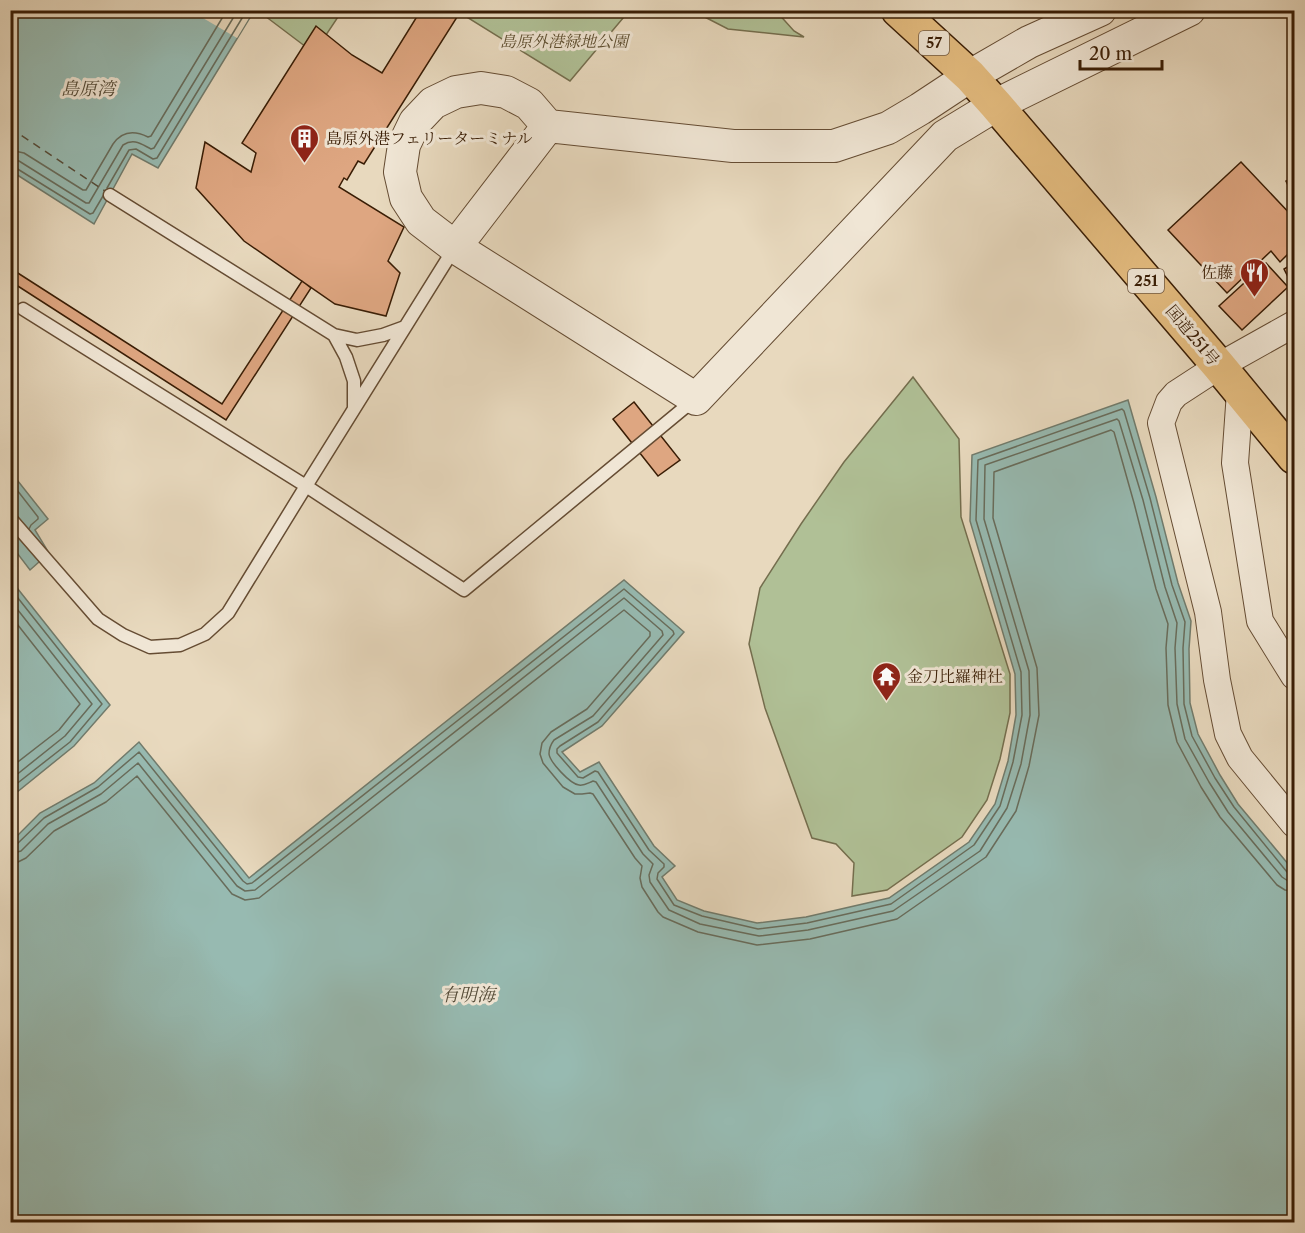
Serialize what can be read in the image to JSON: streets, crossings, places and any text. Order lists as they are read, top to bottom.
{
  "streets": {
    "highway": ["57", "251", "国道251号"]
  },
  "crossings": [
    ["57", "国道251号"]
  ],
  "water": ["島原湾", "有明海"],
  "parks": ["島原外港緑地公園"],
  "places": {
    "building": ["島原外港フェリーターミナル"],
    "restaurant": ["佐藤"],
    "temple": ["金刀比羅神社"]
  },
  "scale_bar": "20 m"
}
